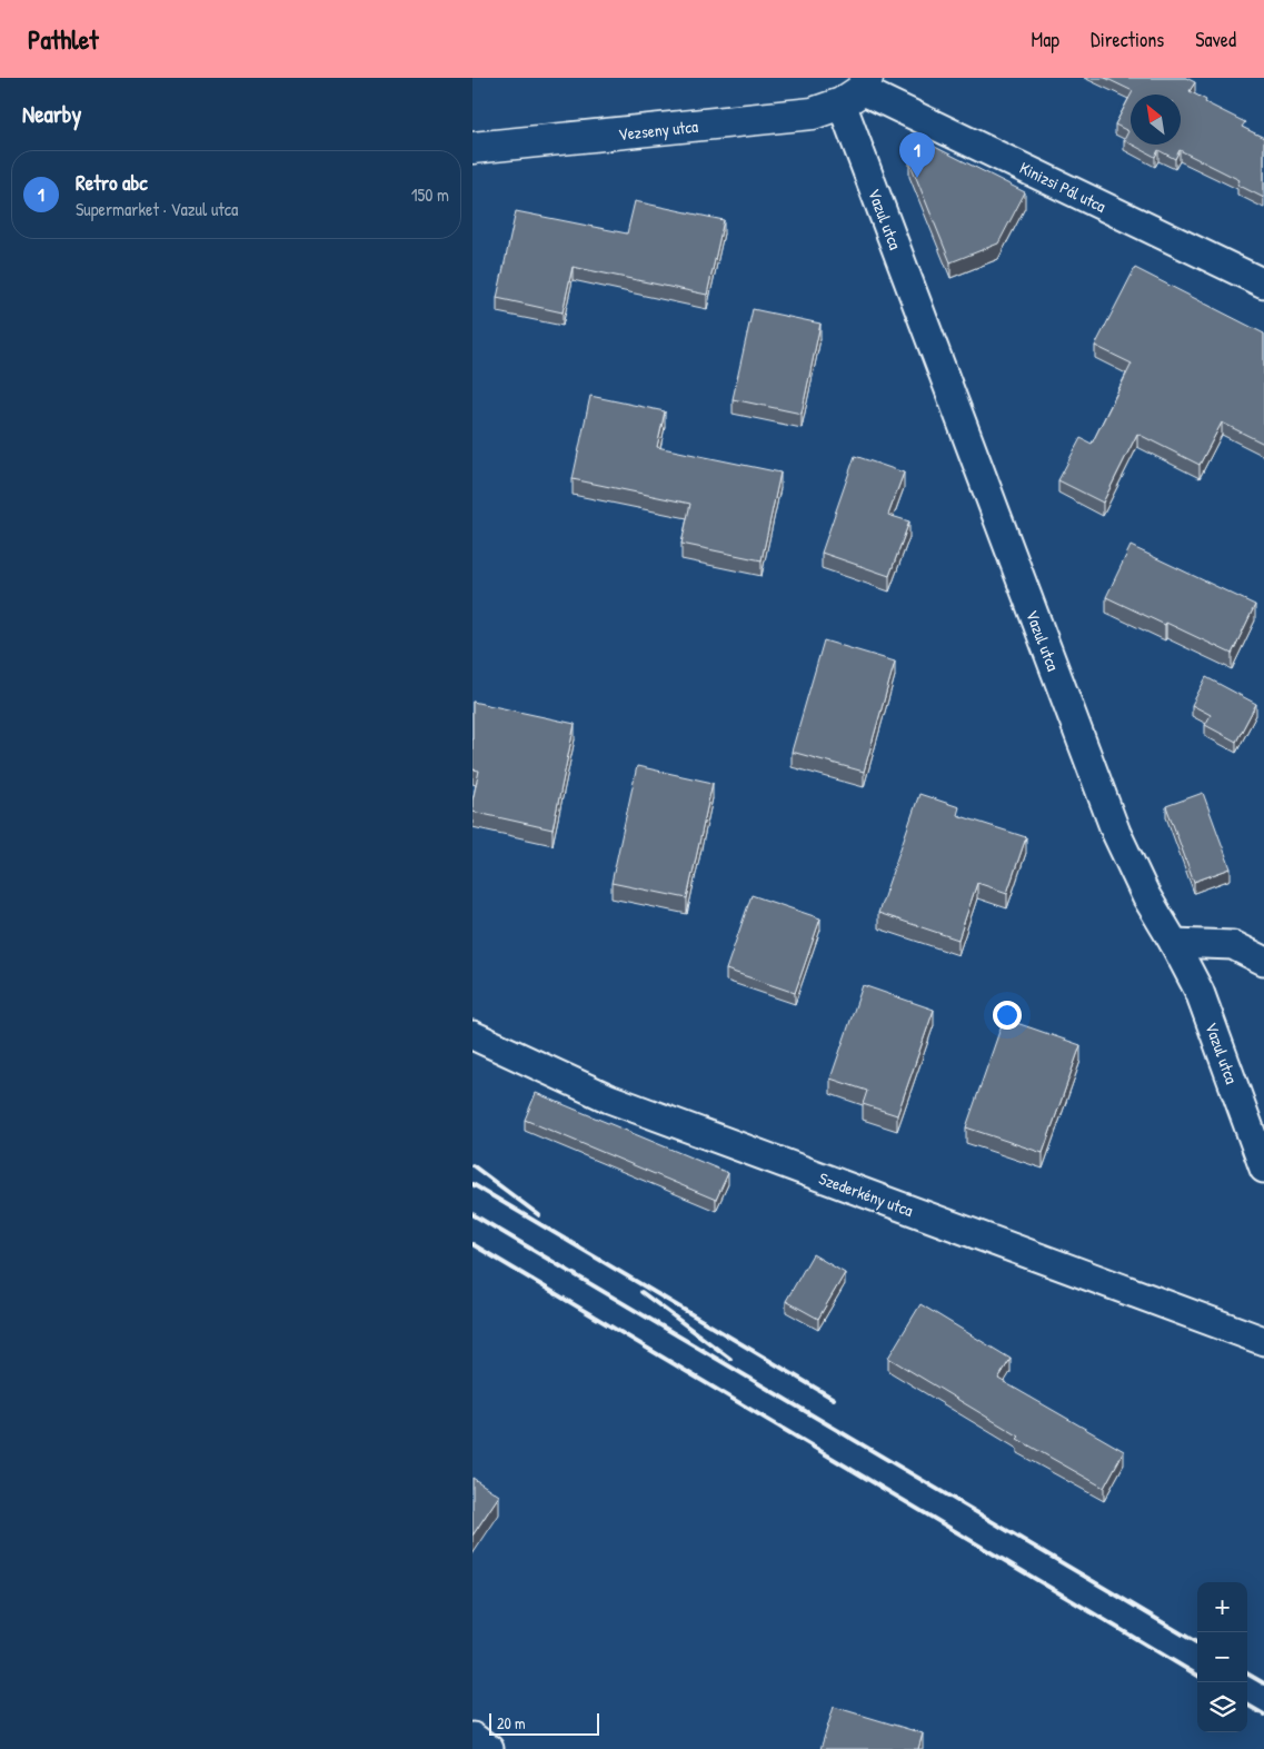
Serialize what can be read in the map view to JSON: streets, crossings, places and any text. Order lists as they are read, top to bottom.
{
  "streets": {
    "street": [
      "Vezseny utca",
      "Kinizsi Pál utca",
      "Vazul utca",
      "Szederkény utca"
    ]
  },
  "crossings": [
    ["Vezseny utca", "Kinizsi Pál utca"],
    ["Vezseny utca", "Vazul utca"],
    ["Kinizsi Pál utca", "Vazul utca"]
  ],
  "scale_bar": "20 m",
  "north": "top left",
  "page": {
    "header": "Pathlet",
    "nav": ["Map", "Directions", "Saved"],
    "heading": "Nearby",
    "pins": "1",
    "list": [
      {
        "mark": "1",
        "name": "Retro abc",
        "note": "Supermarket · Vazul utca",
        "value": "150 m"
      }
    ],
    "map_buttons": ["+", "−"],
    "scale": "20 m"
  }
}
